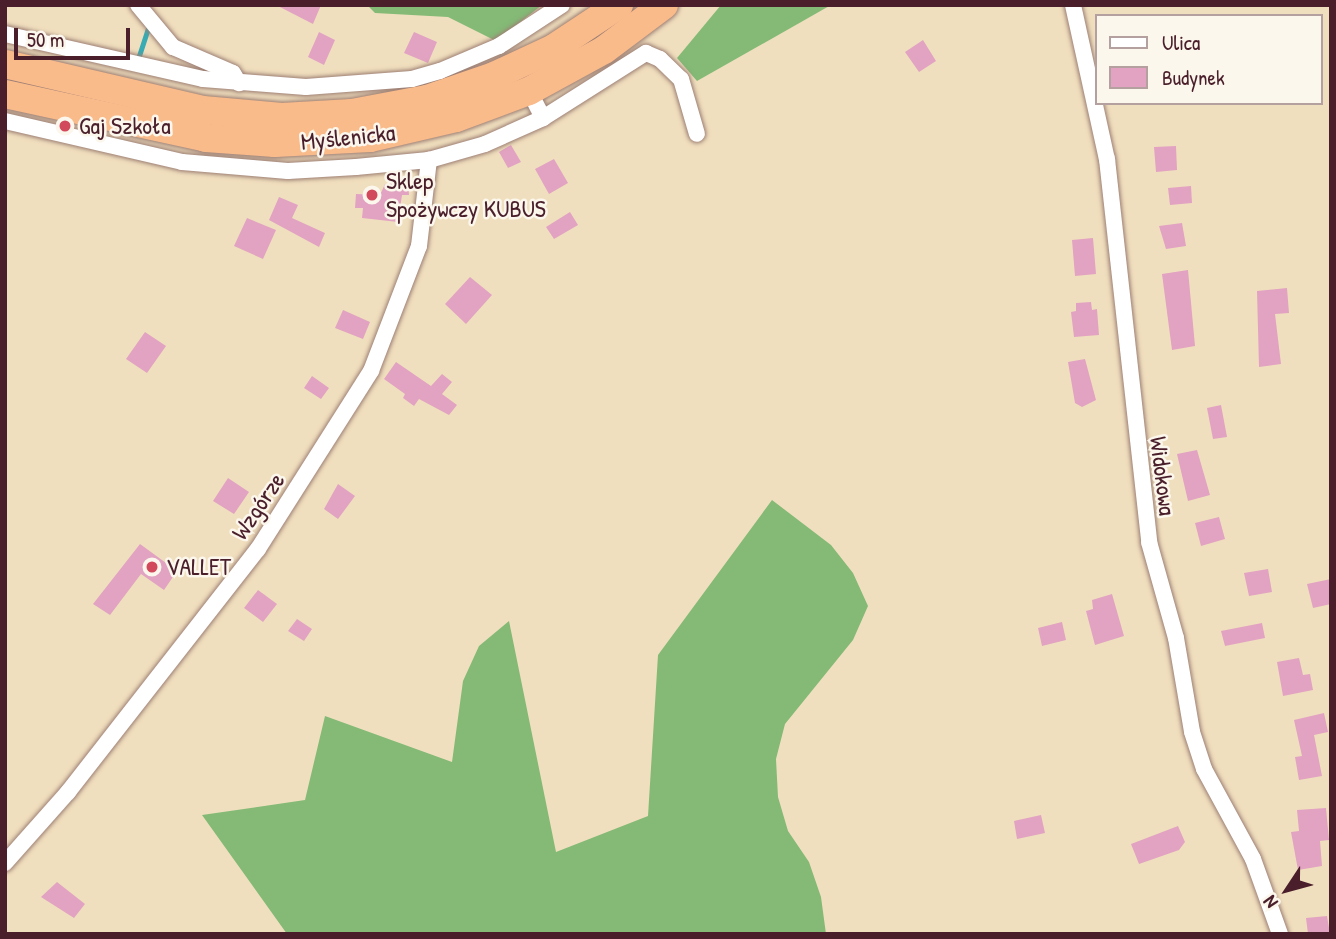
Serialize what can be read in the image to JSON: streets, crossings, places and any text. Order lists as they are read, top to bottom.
{
  "streets": {
    "highway": ["Myślenicka"],
    "street": ["Widokowa", "Wzgórze"]
  },
  "places": ["Gaj Szkoła", "Sklep Spożywczy KUBUS", "VALLET"],
  "legend": ["Ulica", "Budynek"],
  "scale_bar": "50 m",
  "north": "bottom left"
}
